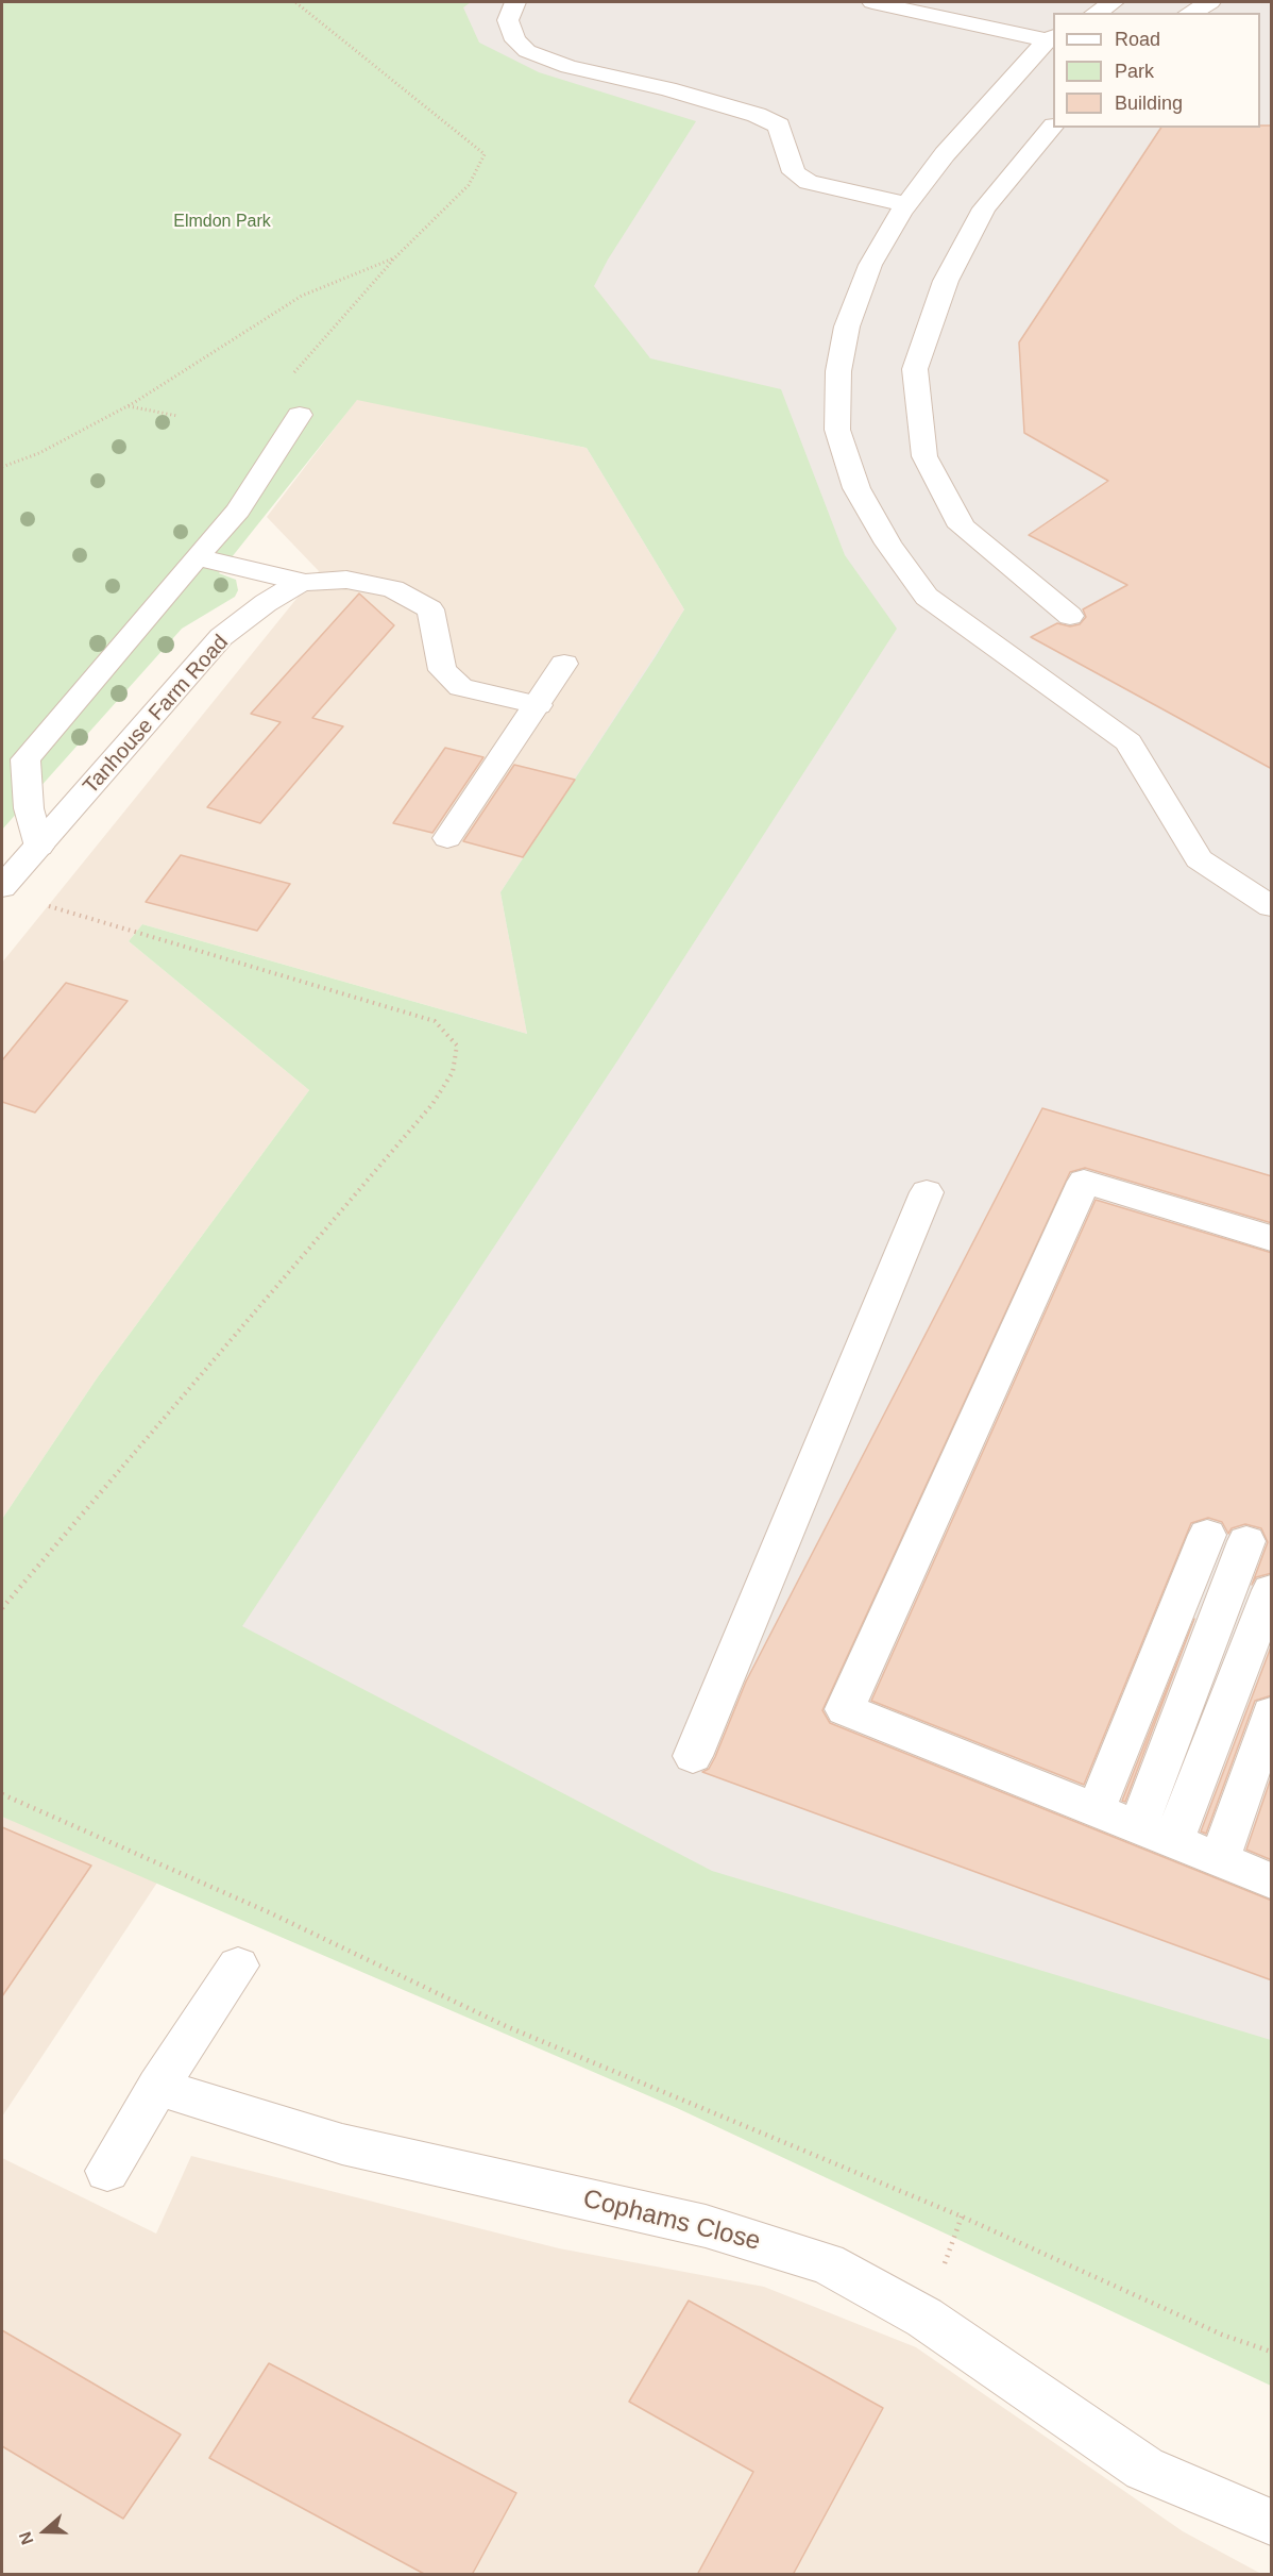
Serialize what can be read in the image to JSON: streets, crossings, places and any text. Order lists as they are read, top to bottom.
{
  "streets": {
    "street": ["Tanhouse Farm Road", "Cophams Close"]
  },
  "parks": ["Elmdon Park"],
  "legend": ["Road", "Park", "Building"],
  "north": "left"
}
